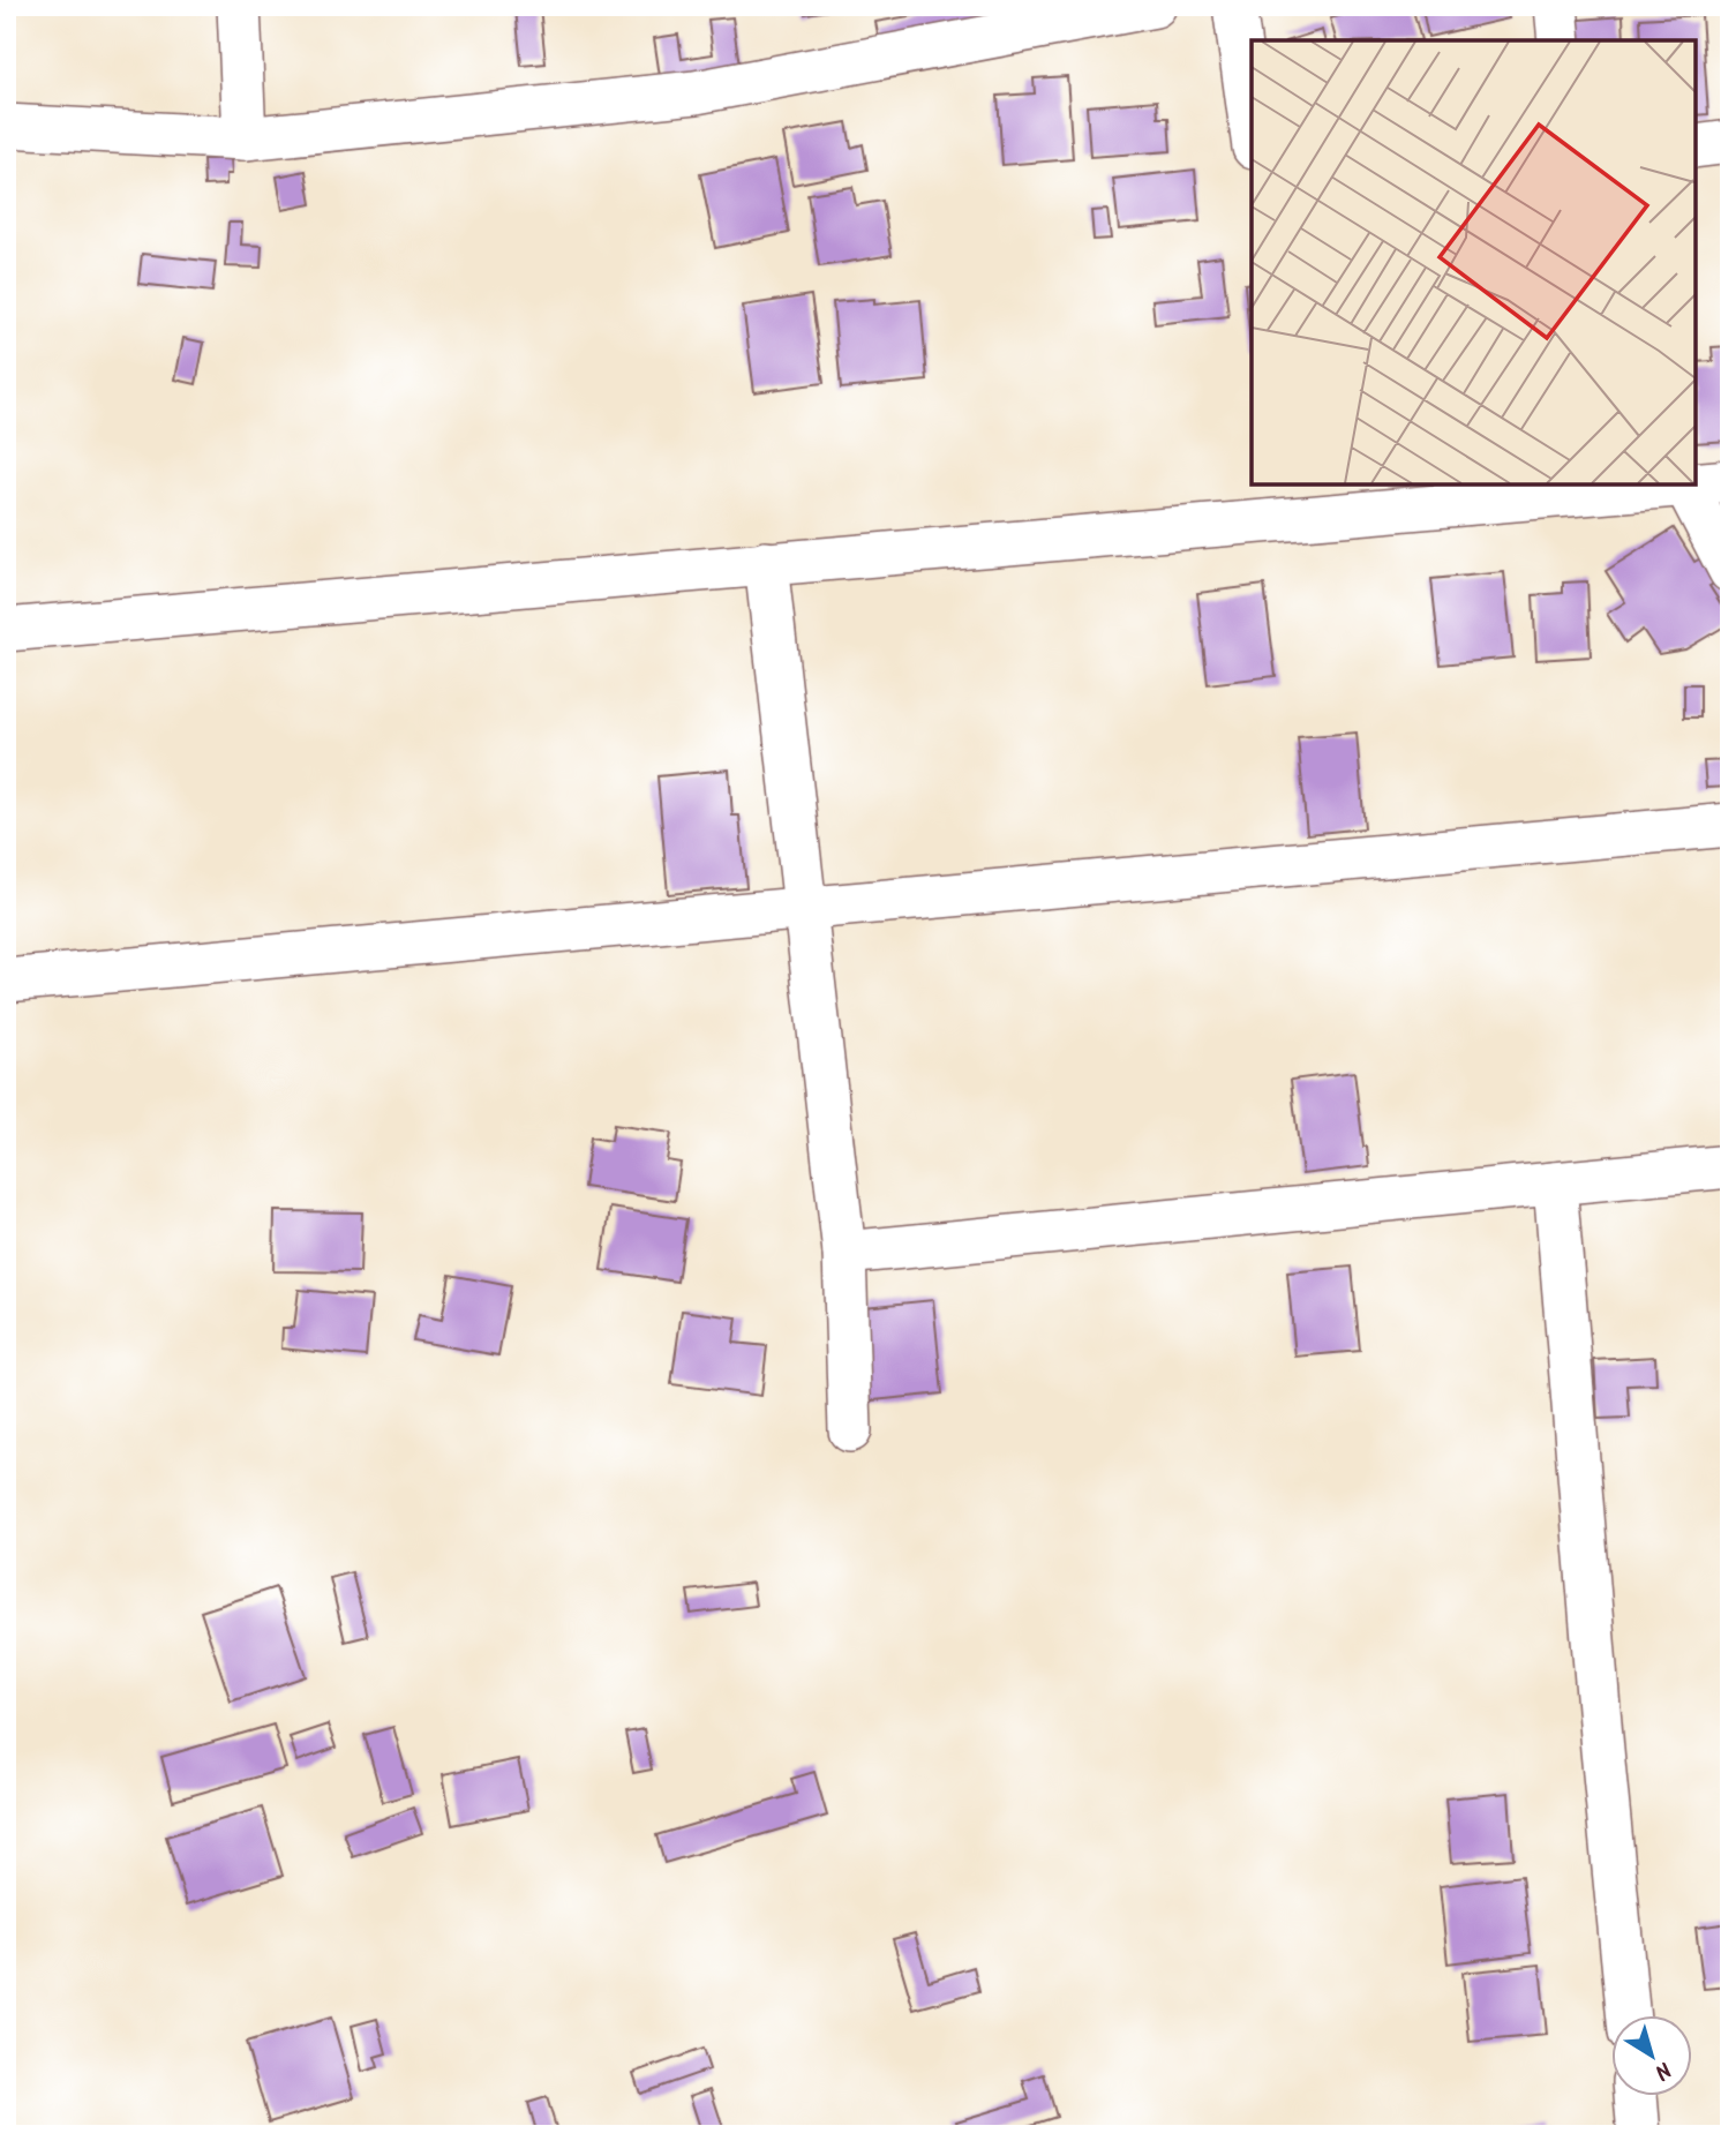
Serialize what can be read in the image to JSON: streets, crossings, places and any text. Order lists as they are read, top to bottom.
{
  "north": "bottom right"
}
